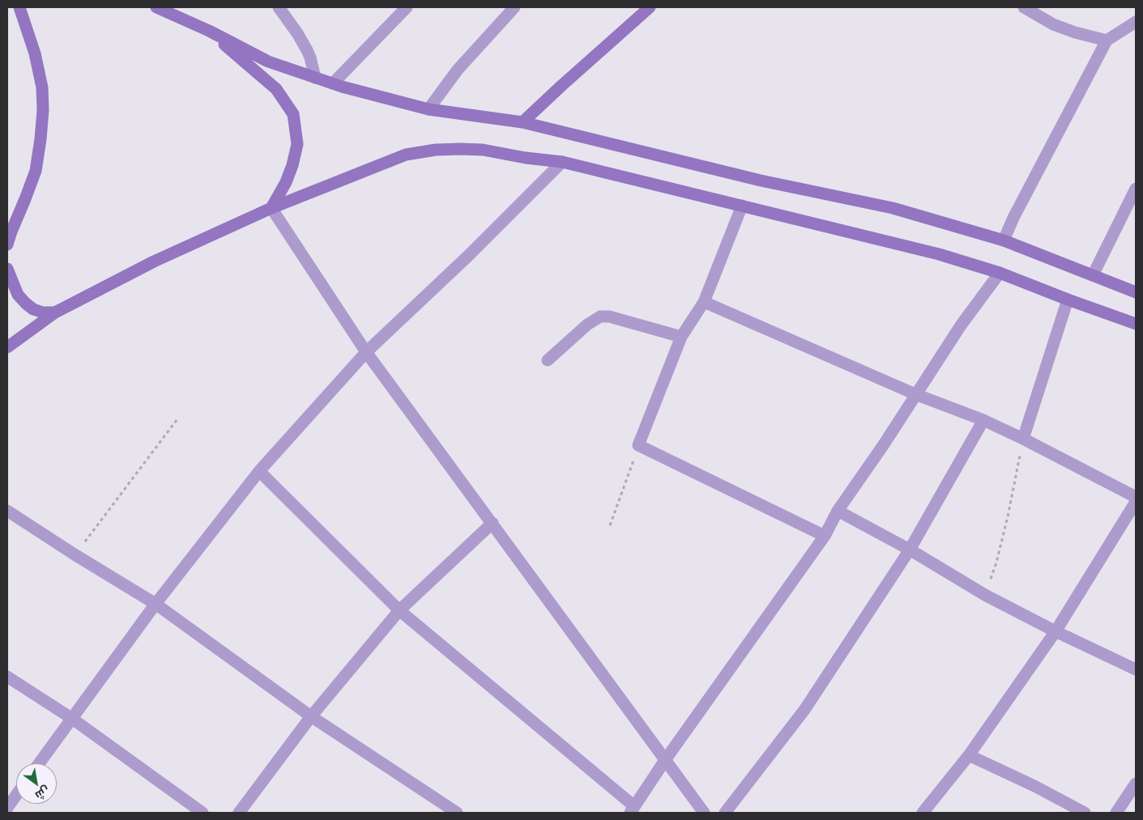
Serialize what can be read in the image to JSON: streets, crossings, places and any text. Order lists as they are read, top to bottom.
{
  "north": "bottom right"
}
